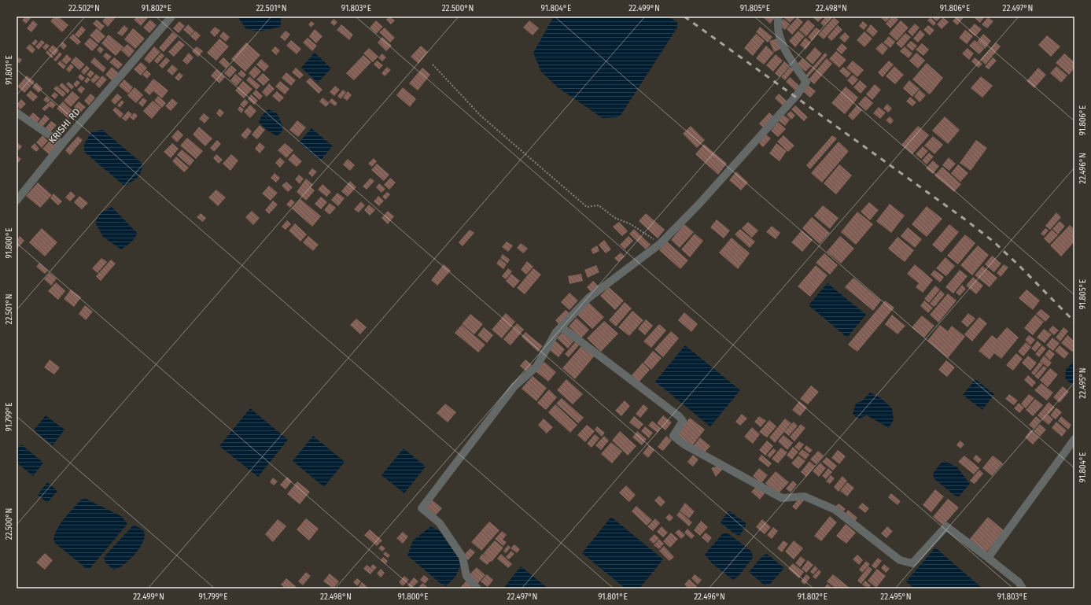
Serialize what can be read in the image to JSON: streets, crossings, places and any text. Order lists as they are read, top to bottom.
{
  "streets": {
    "street": ["KRISHI RD"]
  },
  "coordinates": [
    "22.502°N",
    "91.802°E",
    "22.501°N",
    "91.803°E",
    "22.500°N",
    "91.804°E",
    "22.499°N",
    "91.805°E",
    "22.498°N",
    "91.806°E",
    "22.497°N",
    "91.801°E",
    "22.496°N",
    "91.800°E",
    "22.495°N",
    "91.799°E"
  ]
}
